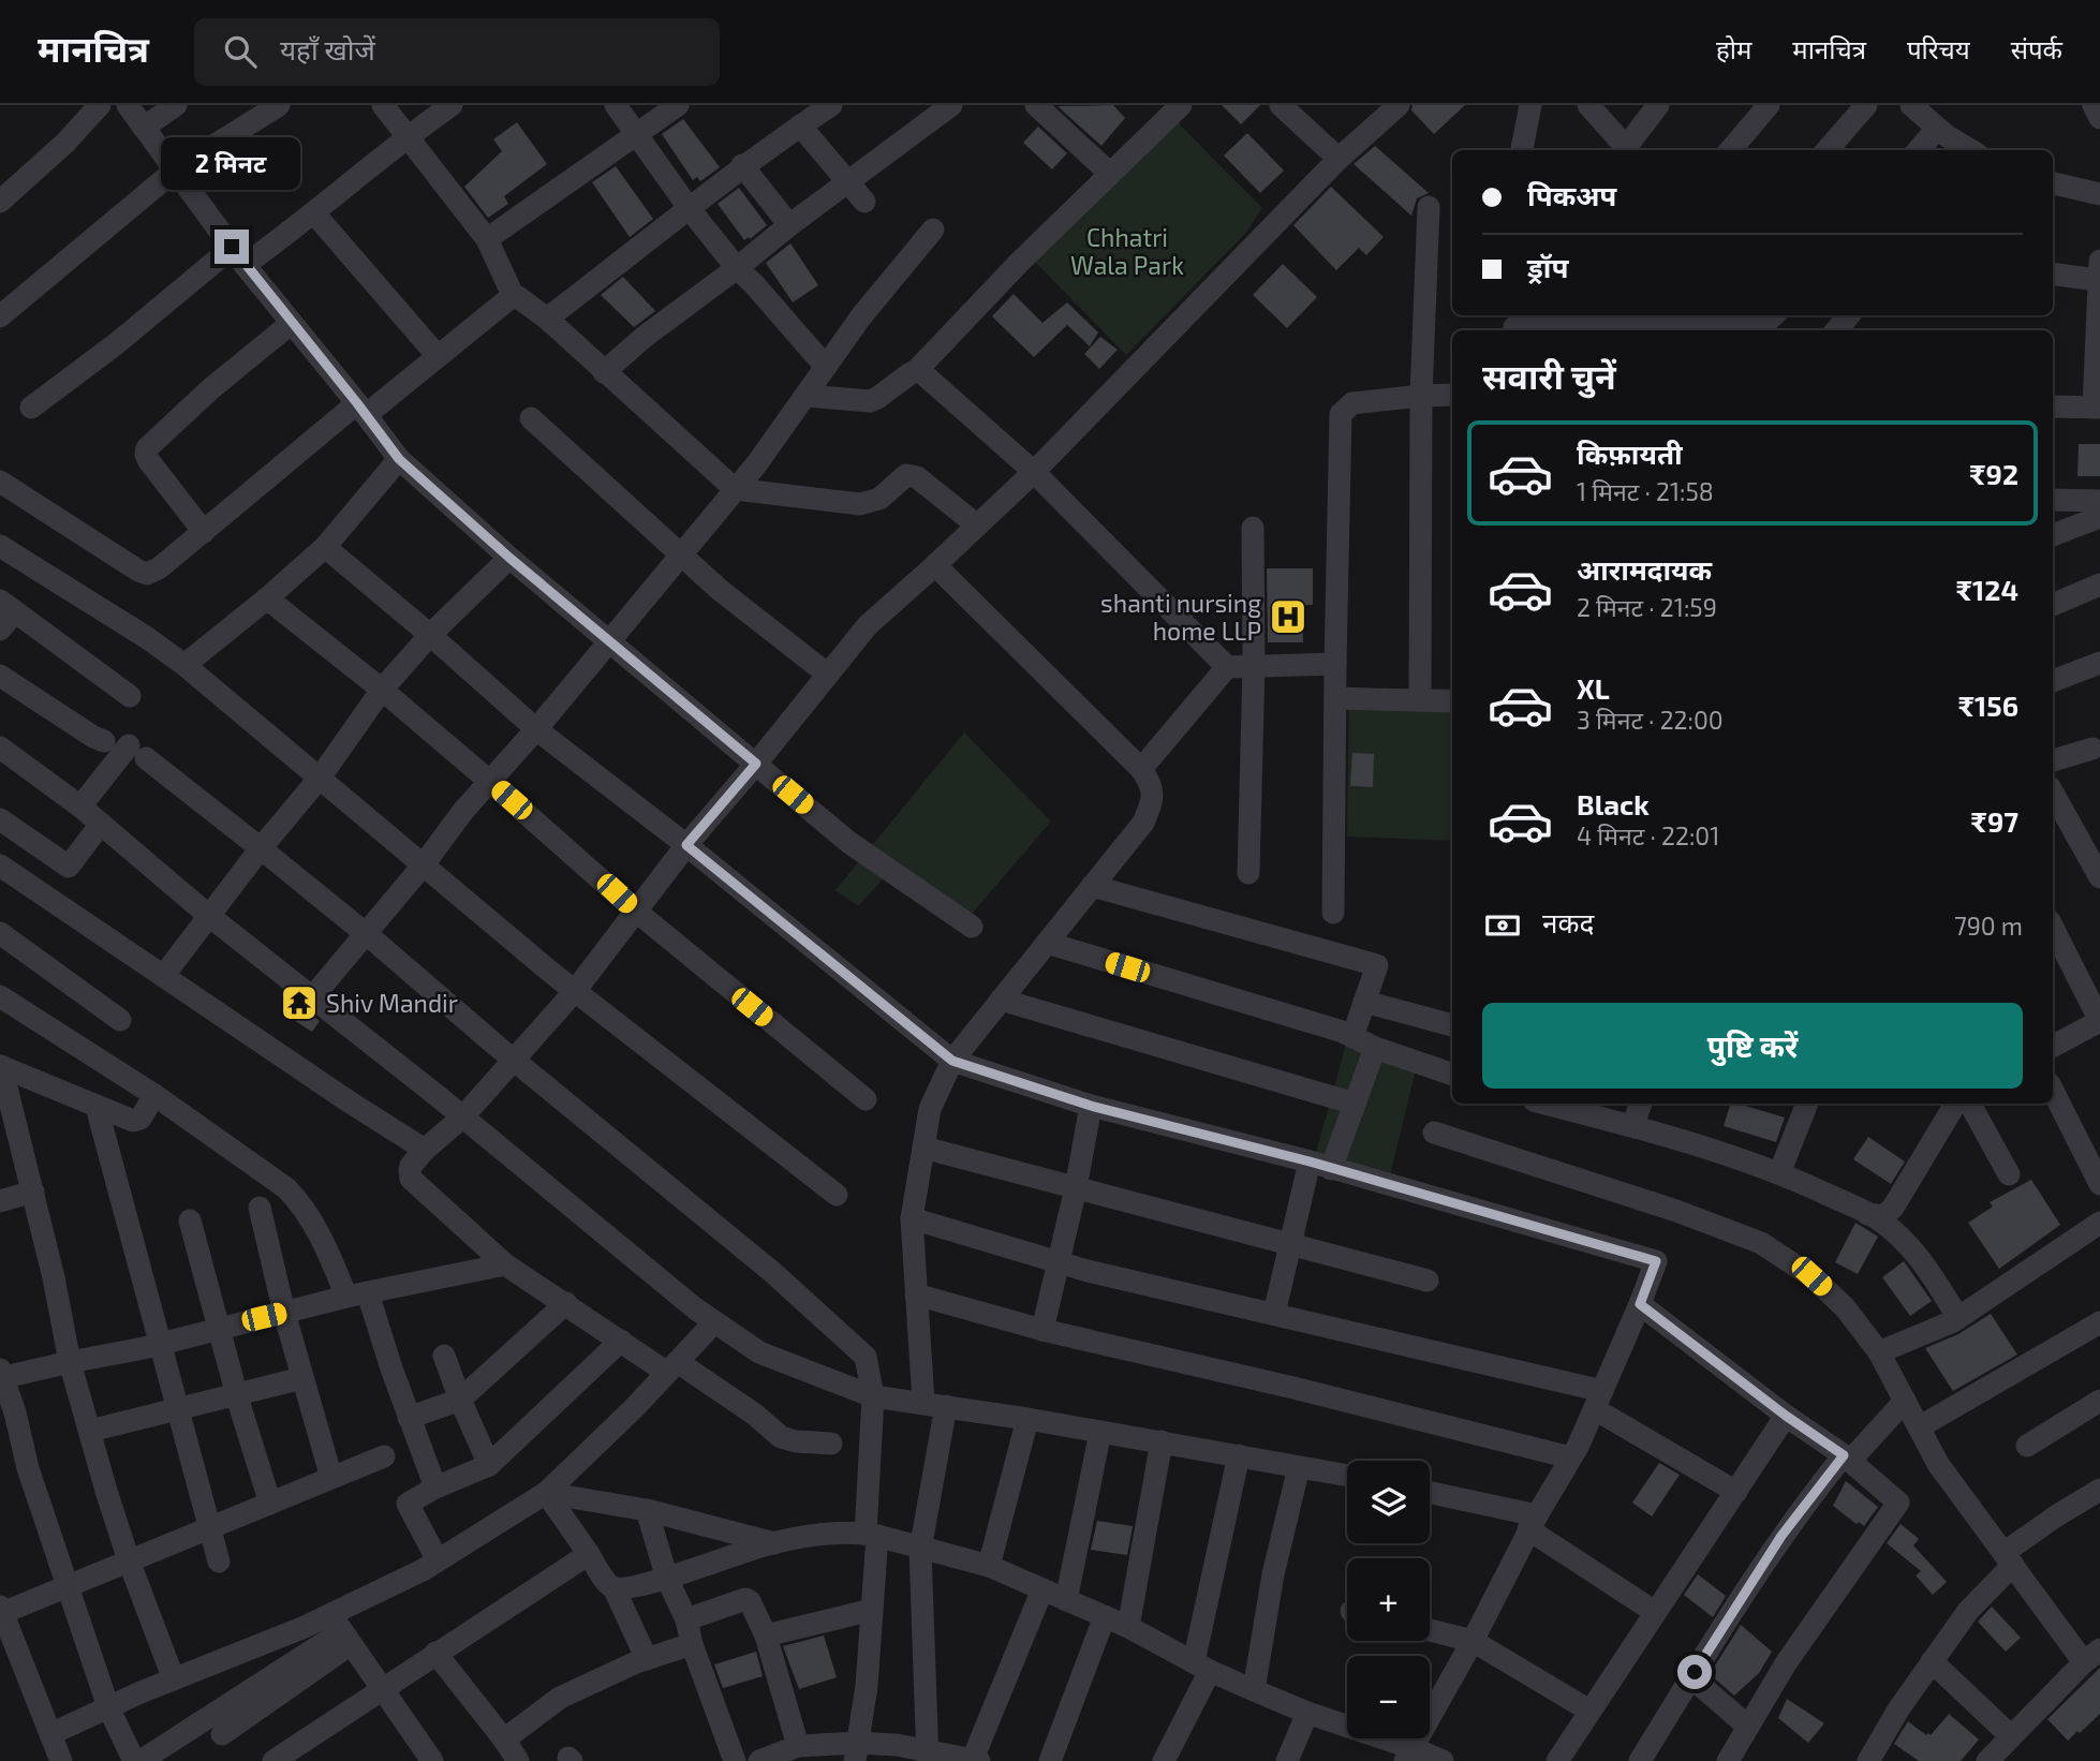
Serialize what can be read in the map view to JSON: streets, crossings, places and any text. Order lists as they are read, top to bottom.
{
  "parks": ["Chhatri Wala Park"],
  "places": {
    "hospital": ["shanti nursing home LLP"],
    "temple": ["Shiv Mandir"]
  },
  "page": {
    "header": "मानचित्र",
    "search": "यहाँ खोजें",
    "nav": [
      "होम",
      "मानचित्र",
      "परिचय",
      "संपर्क"
    ],
    "bubble": "2 मिनट",
    "banner": ["पिकअप", "ड्रॉप"],
    "heading": "सवारी चुनें",
    "list": [
      {
        "name": "किफ़ायती",
        "note": "1 मिनट · 21:58",
        "value": "₹92"
      },
      {
        "name": "आरामदायक",
        "note": "2 मिनट · 21:59",
        "value": "₹124"
      },
      {
        "name": "XL",
        "note": "3 मिनट · 22:00",
        "value": "₹156"
      },
      {
        "name": "Black",
        "note": "4 मिनट · 22:01",
        "value": "₹97"
      }
    ],
    "pay": ["नकद", "790 m"],
    "buttons": "पुष्टि करें",
    "map_buttons": ["+", "−"]
  }
}
